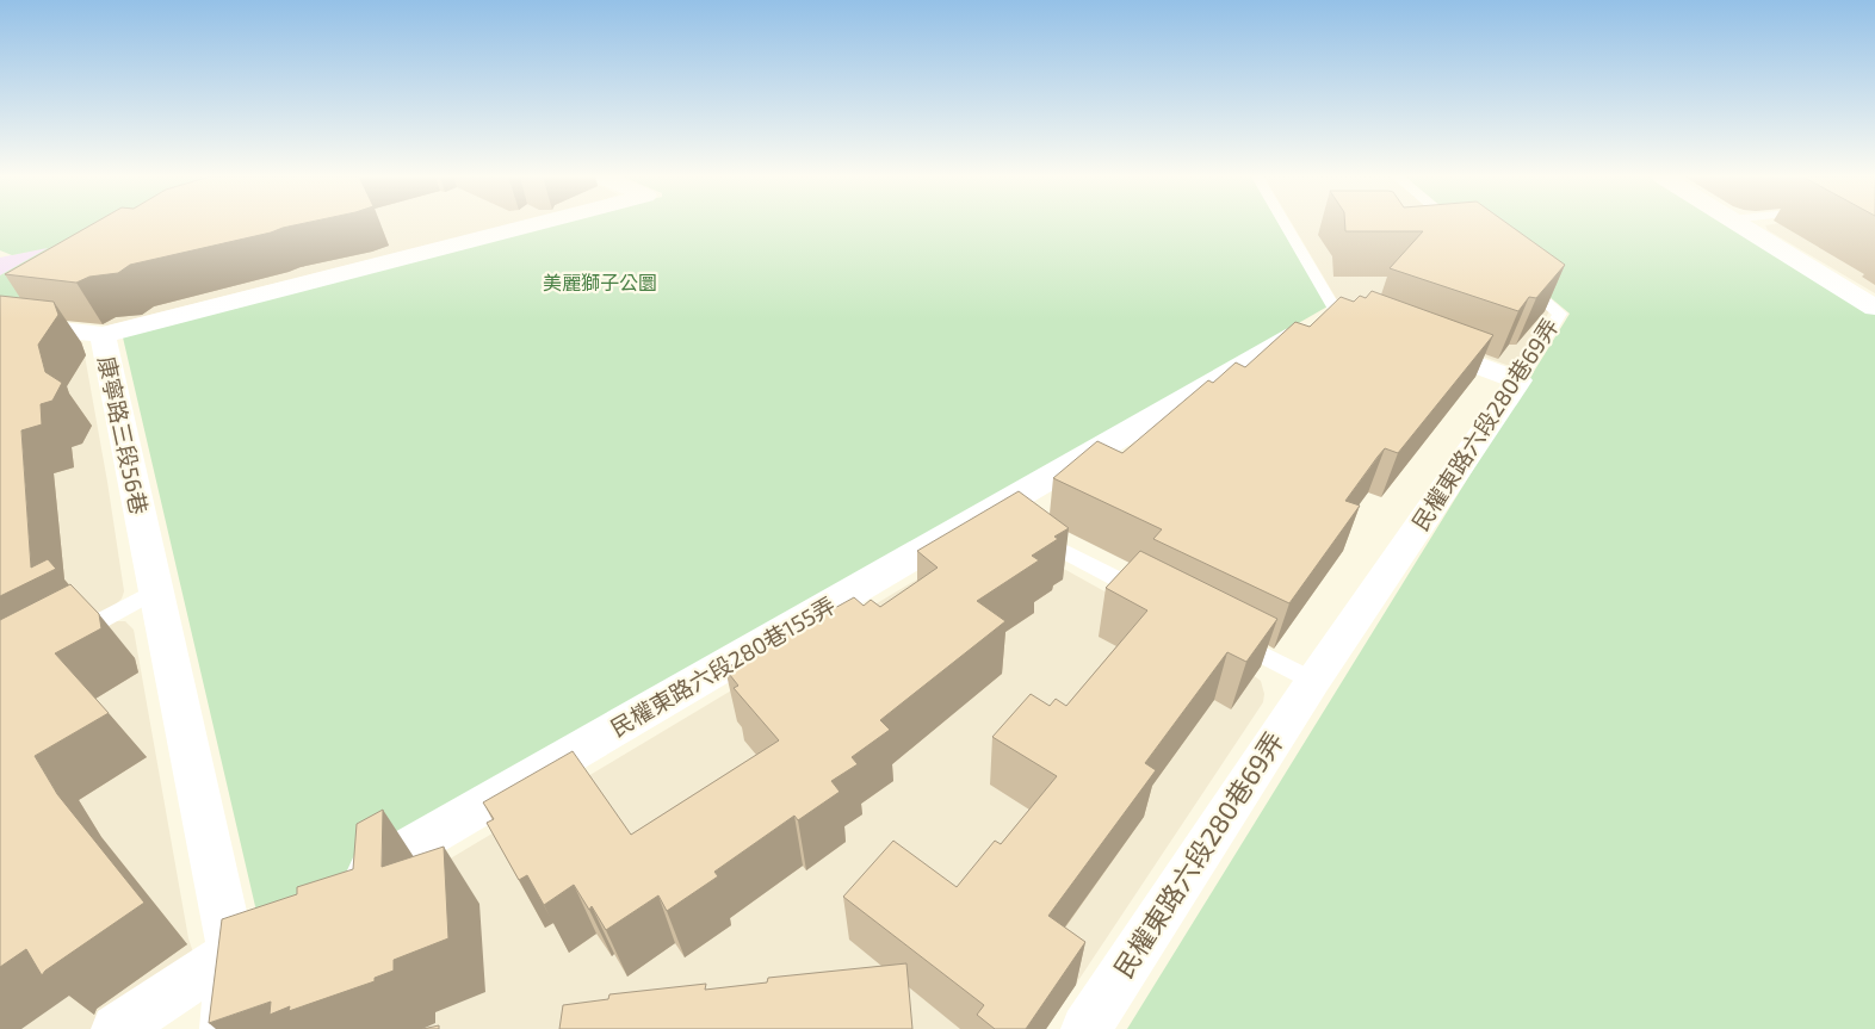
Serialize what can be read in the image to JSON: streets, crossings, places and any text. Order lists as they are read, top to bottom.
{
  "streets": {
    "street": ["民權東路六段280巷69弄", "康寧路三段56巷", "民權東路六段280巷155弄"]
  },
  "parks": ["美麗獅子公圜"]
}
